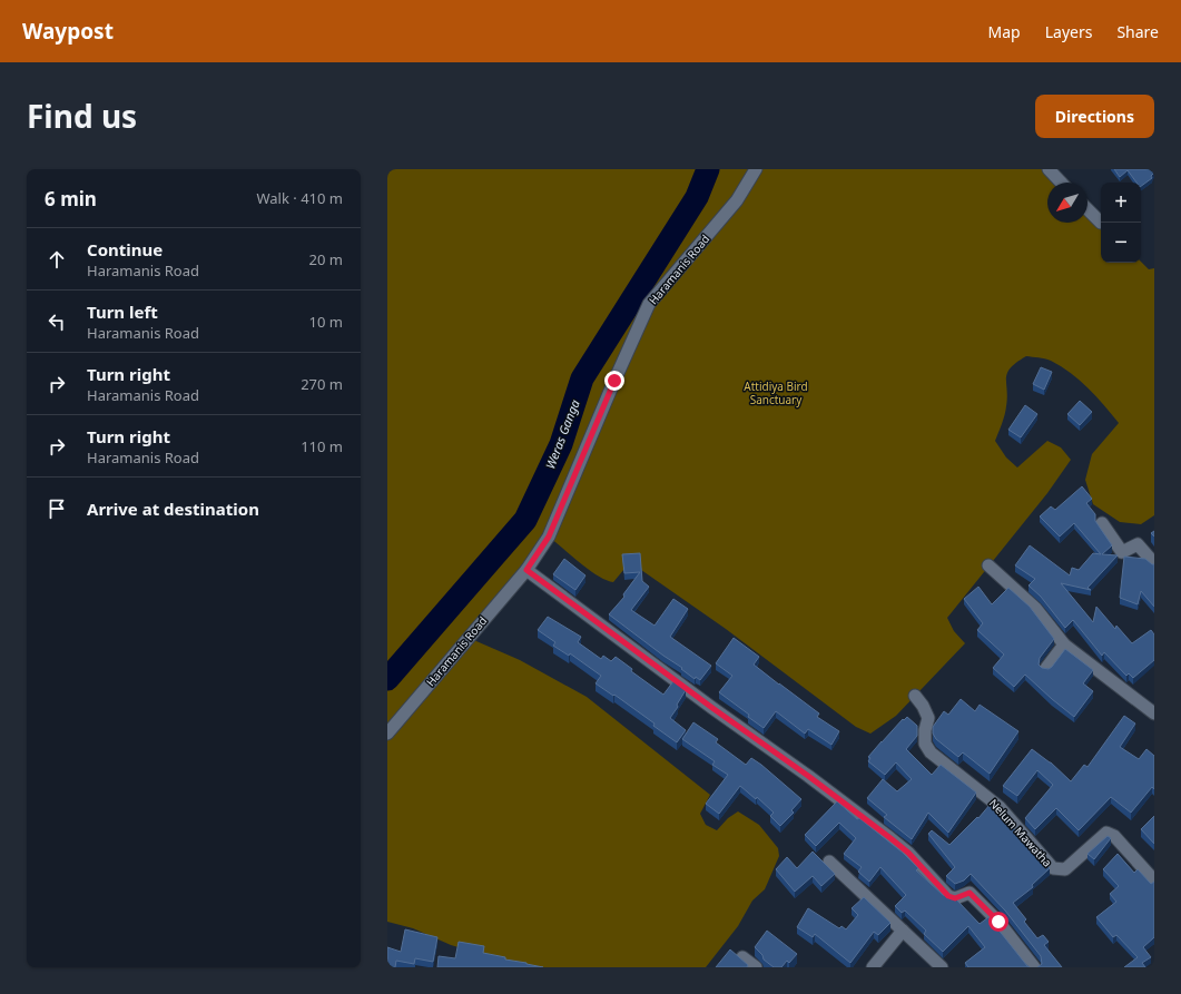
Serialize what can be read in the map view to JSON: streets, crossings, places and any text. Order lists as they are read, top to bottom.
{
  "streets": {
    "street": ["Haramanis Road", "Nelum Mawatha"]
  },
  "water": ["Weras Ganga"],
  "parks": ["Attidiya Bird Sanctuary"],
  "north": "bottom left",
  "page": {
    "header": "Waypost",
    "nav": ["Map", "Layers", "Share"],
    "title": "Find us",
    "buttons": "Directions",
    "heading": ["6 min", "Walk · 410 m"],
    "map_buttons": ["+", "−"],
    "list": [
      ["Continue", "Haramanis Road", "20 m"],
      ["Turn left", "Haramanis Road", "10 m"],
      ["Turn right", "Haramanis Road", "270 m"],
      ["Turn right", "Haramanis Road", "110 m"],
      "Arrive at destination"
    ]
  }
}
